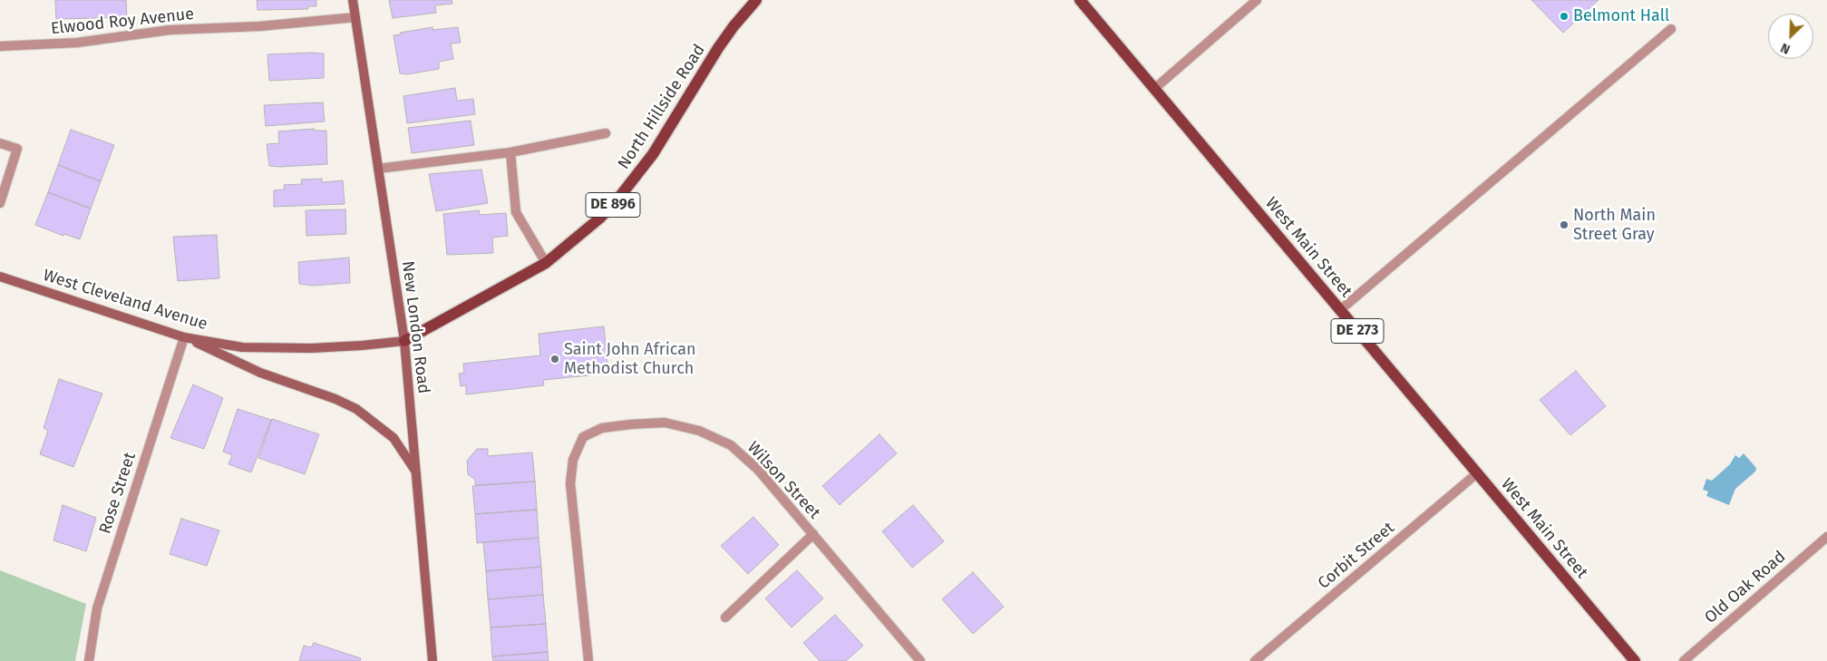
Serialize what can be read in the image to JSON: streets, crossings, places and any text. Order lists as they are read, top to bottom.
{
  "streets": {
    "main road": [
      "North Hillside Road",
      "DE 896",
      "West Main Street",
      "West Cleveland Avenue",
      "New London Road",
      "DE 273"
    ],
    "street": [
      "Elwood Roy Avenue",
      "Wilson Street",
      "Rose Street",
      "Corbit Street",
      "Old Oak Road"
    ]
  },
  "crossings": [
    ["Elwood Roy Avenue", "New London Road"],
    ["North Hillside Road", "West Cleveland Avenue"],
    ["North Hillside Road", "New London Road"],
    ["West Main Street", "Corbit Street"],
    ["West Cleveland Avenue", "New London Road"],
    ["West Cleveland Avenue", "Rose Street"]
  ],
  "places": ["Belmont Hall", "North Main Street Gray", "Saint John African Methodist Church"],
  "north": "bottom left"
}
